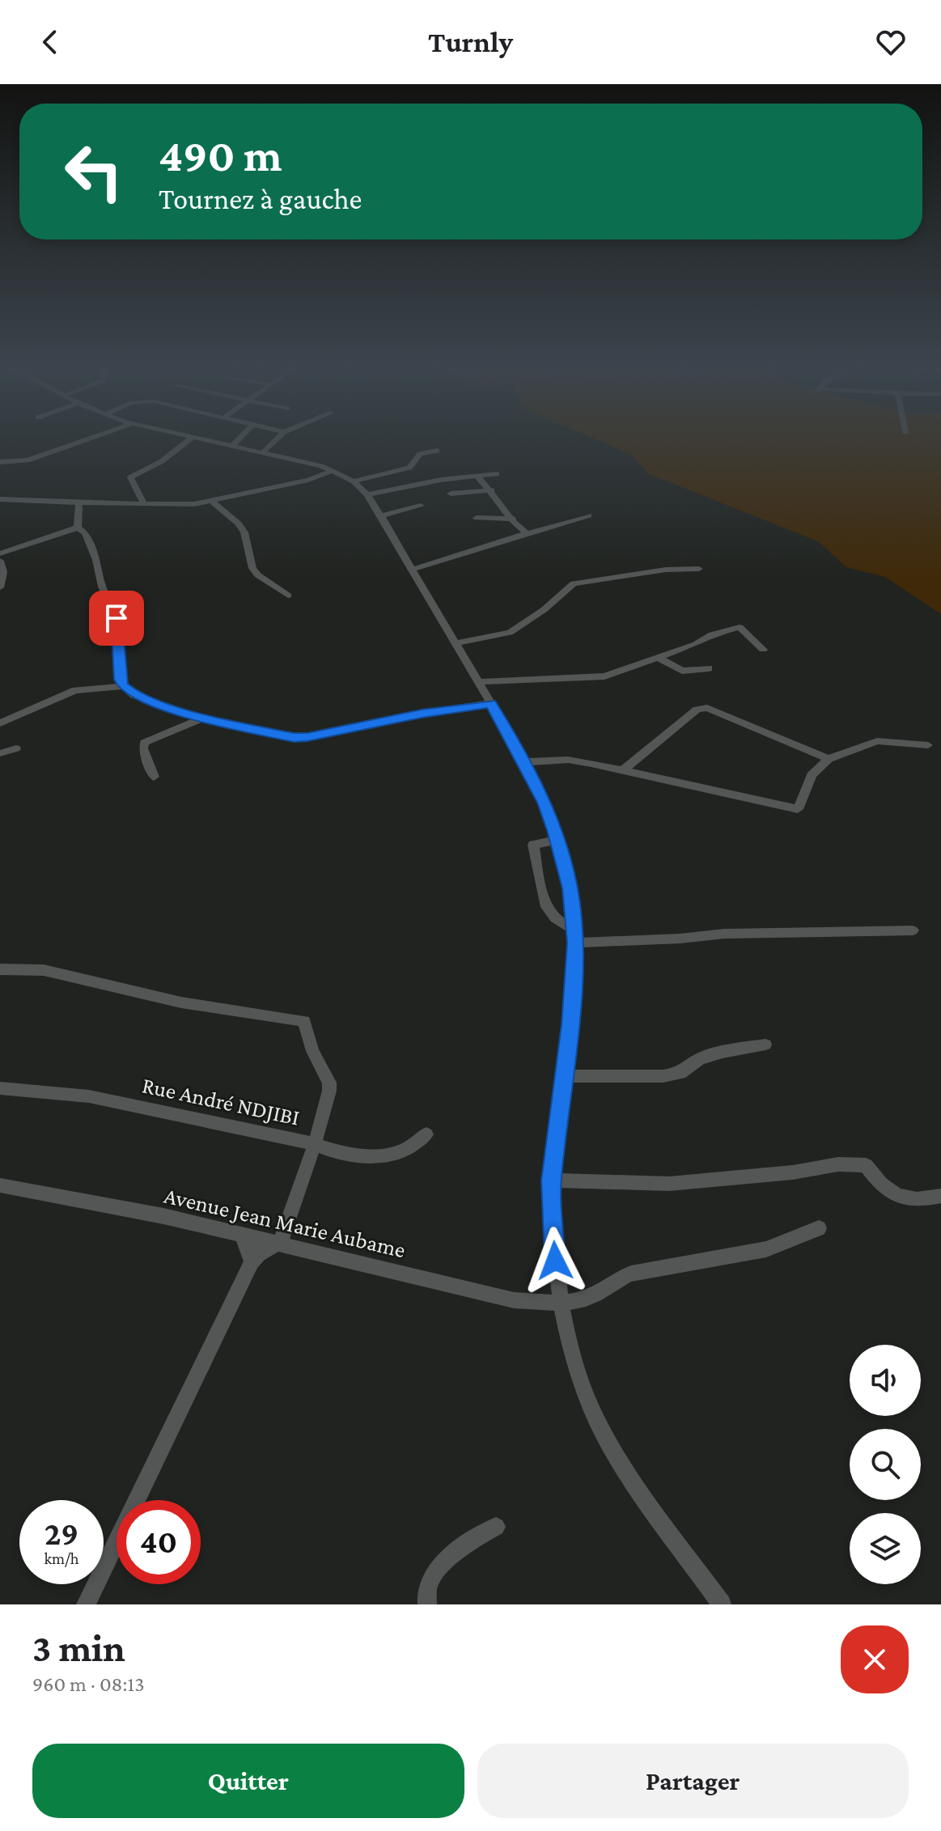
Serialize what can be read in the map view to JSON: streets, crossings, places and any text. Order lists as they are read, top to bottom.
{
  "streets": {
    "street": ["Rue André NDJIBI", "Avenue Jean Marie Aubame"]
  },
  "page": {
    "header": "Turnly",
    "turn": ["490 m", "Tournez à gauche"],
    "speed": "29 km/h",
    "limit": "40",
    "heading": ["3 min", "960 m · 08:13"],
    "buttons": ["Quitter", "Partager"]
  }
}
